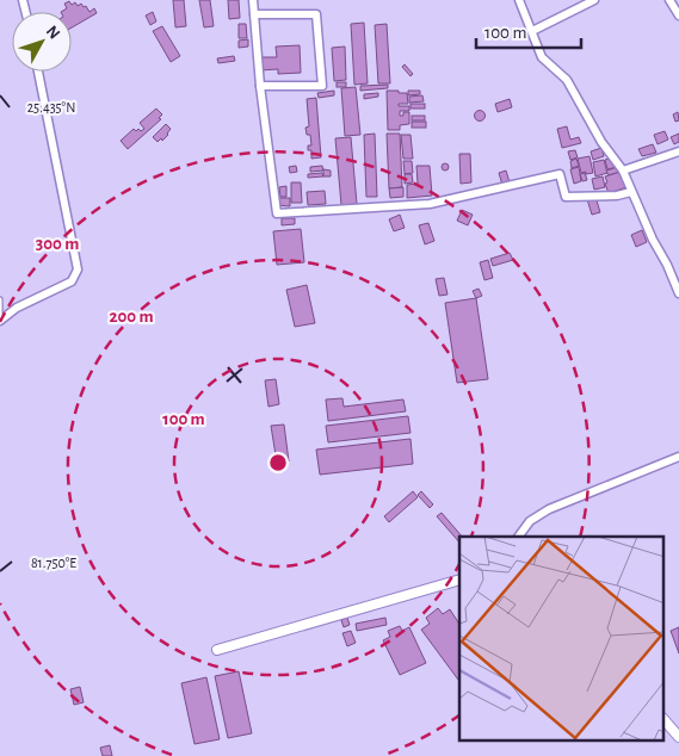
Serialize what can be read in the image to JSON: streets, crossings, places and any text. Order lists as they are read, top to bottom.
{
  "scale_bar": "100 m",
  "north": "top right",
  "coordinates": ["25.435°N", "81.750°E"],
  "rings": ["300 m", "200 m", "100 m"]
}
